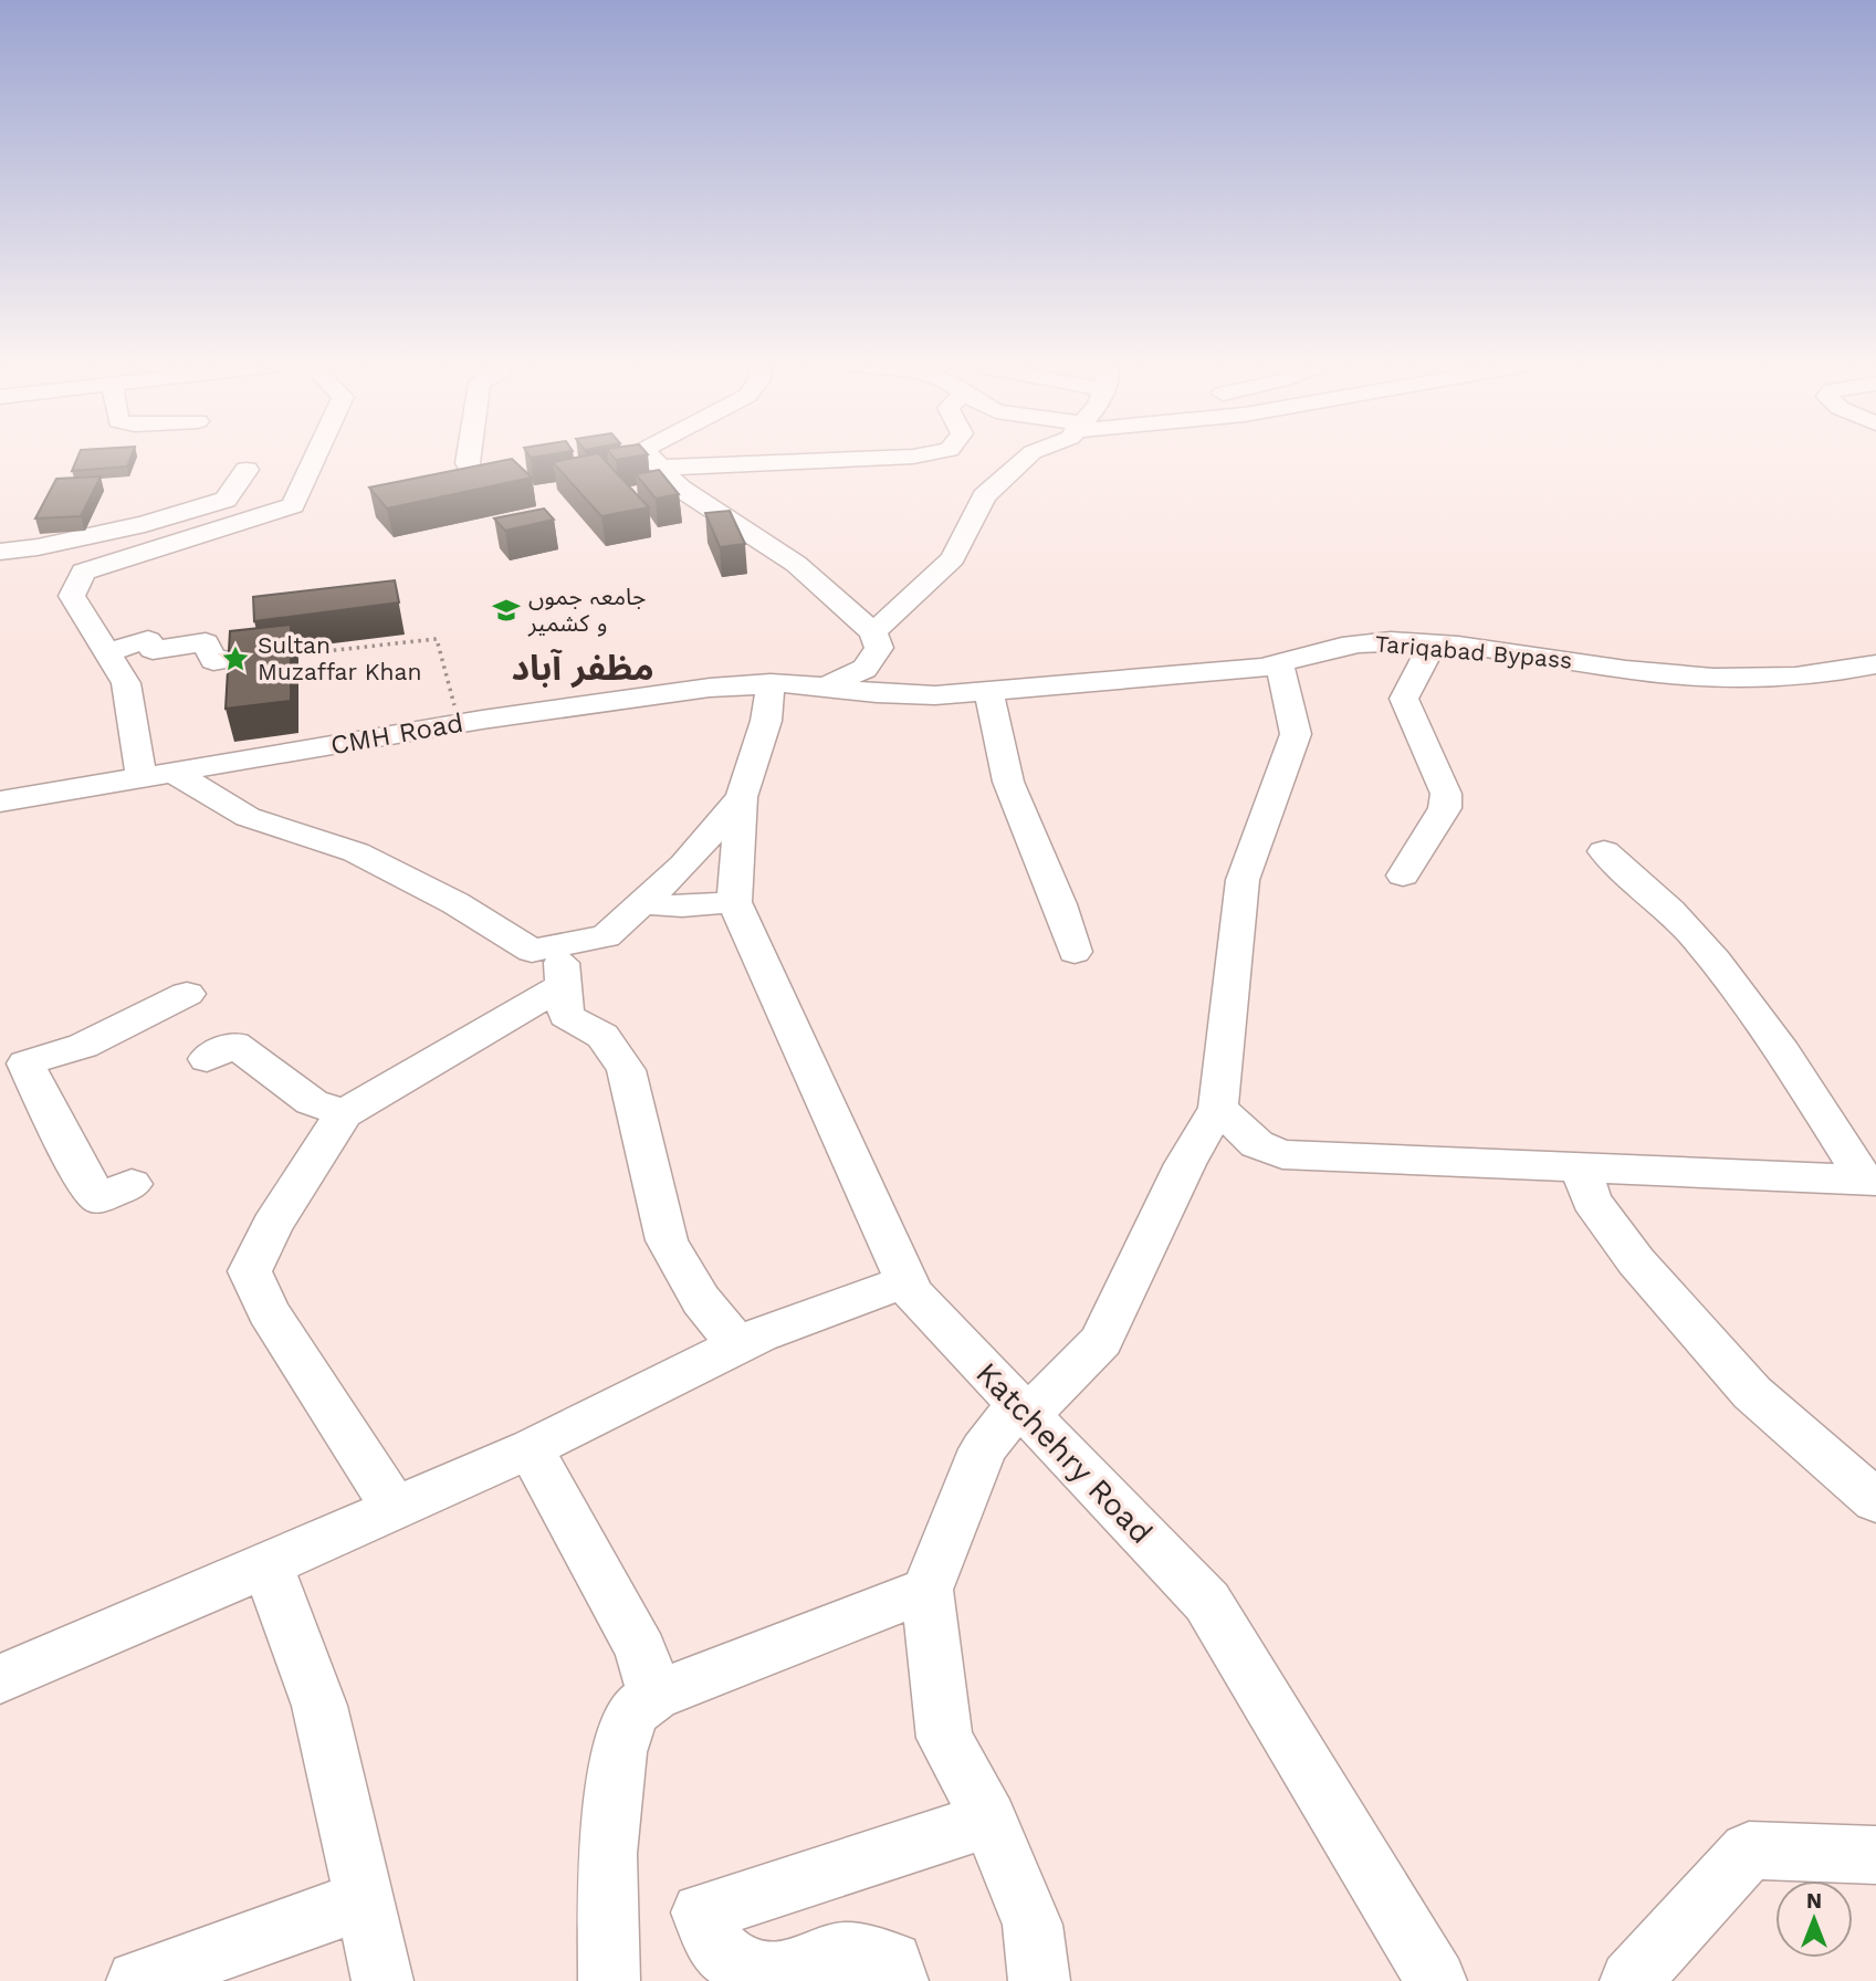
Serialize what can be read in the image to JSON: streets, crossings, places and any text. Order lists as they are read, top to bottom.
{
  "streets": {
    "street": ["Tariqabad Bypass", "CMH Road", "Katchehry Road"]
  },
  "crossings": [
    ["Tariqabad Bypass", "CMH Road"]
  ],
  "districts": ["مظفر آباد"],
  "places": {
    "school or university": ["جامعہ جموں و کشمیر"],
    "place": ["Sultan Muzaffar Khan"]
  },
  "north": "top"
}
